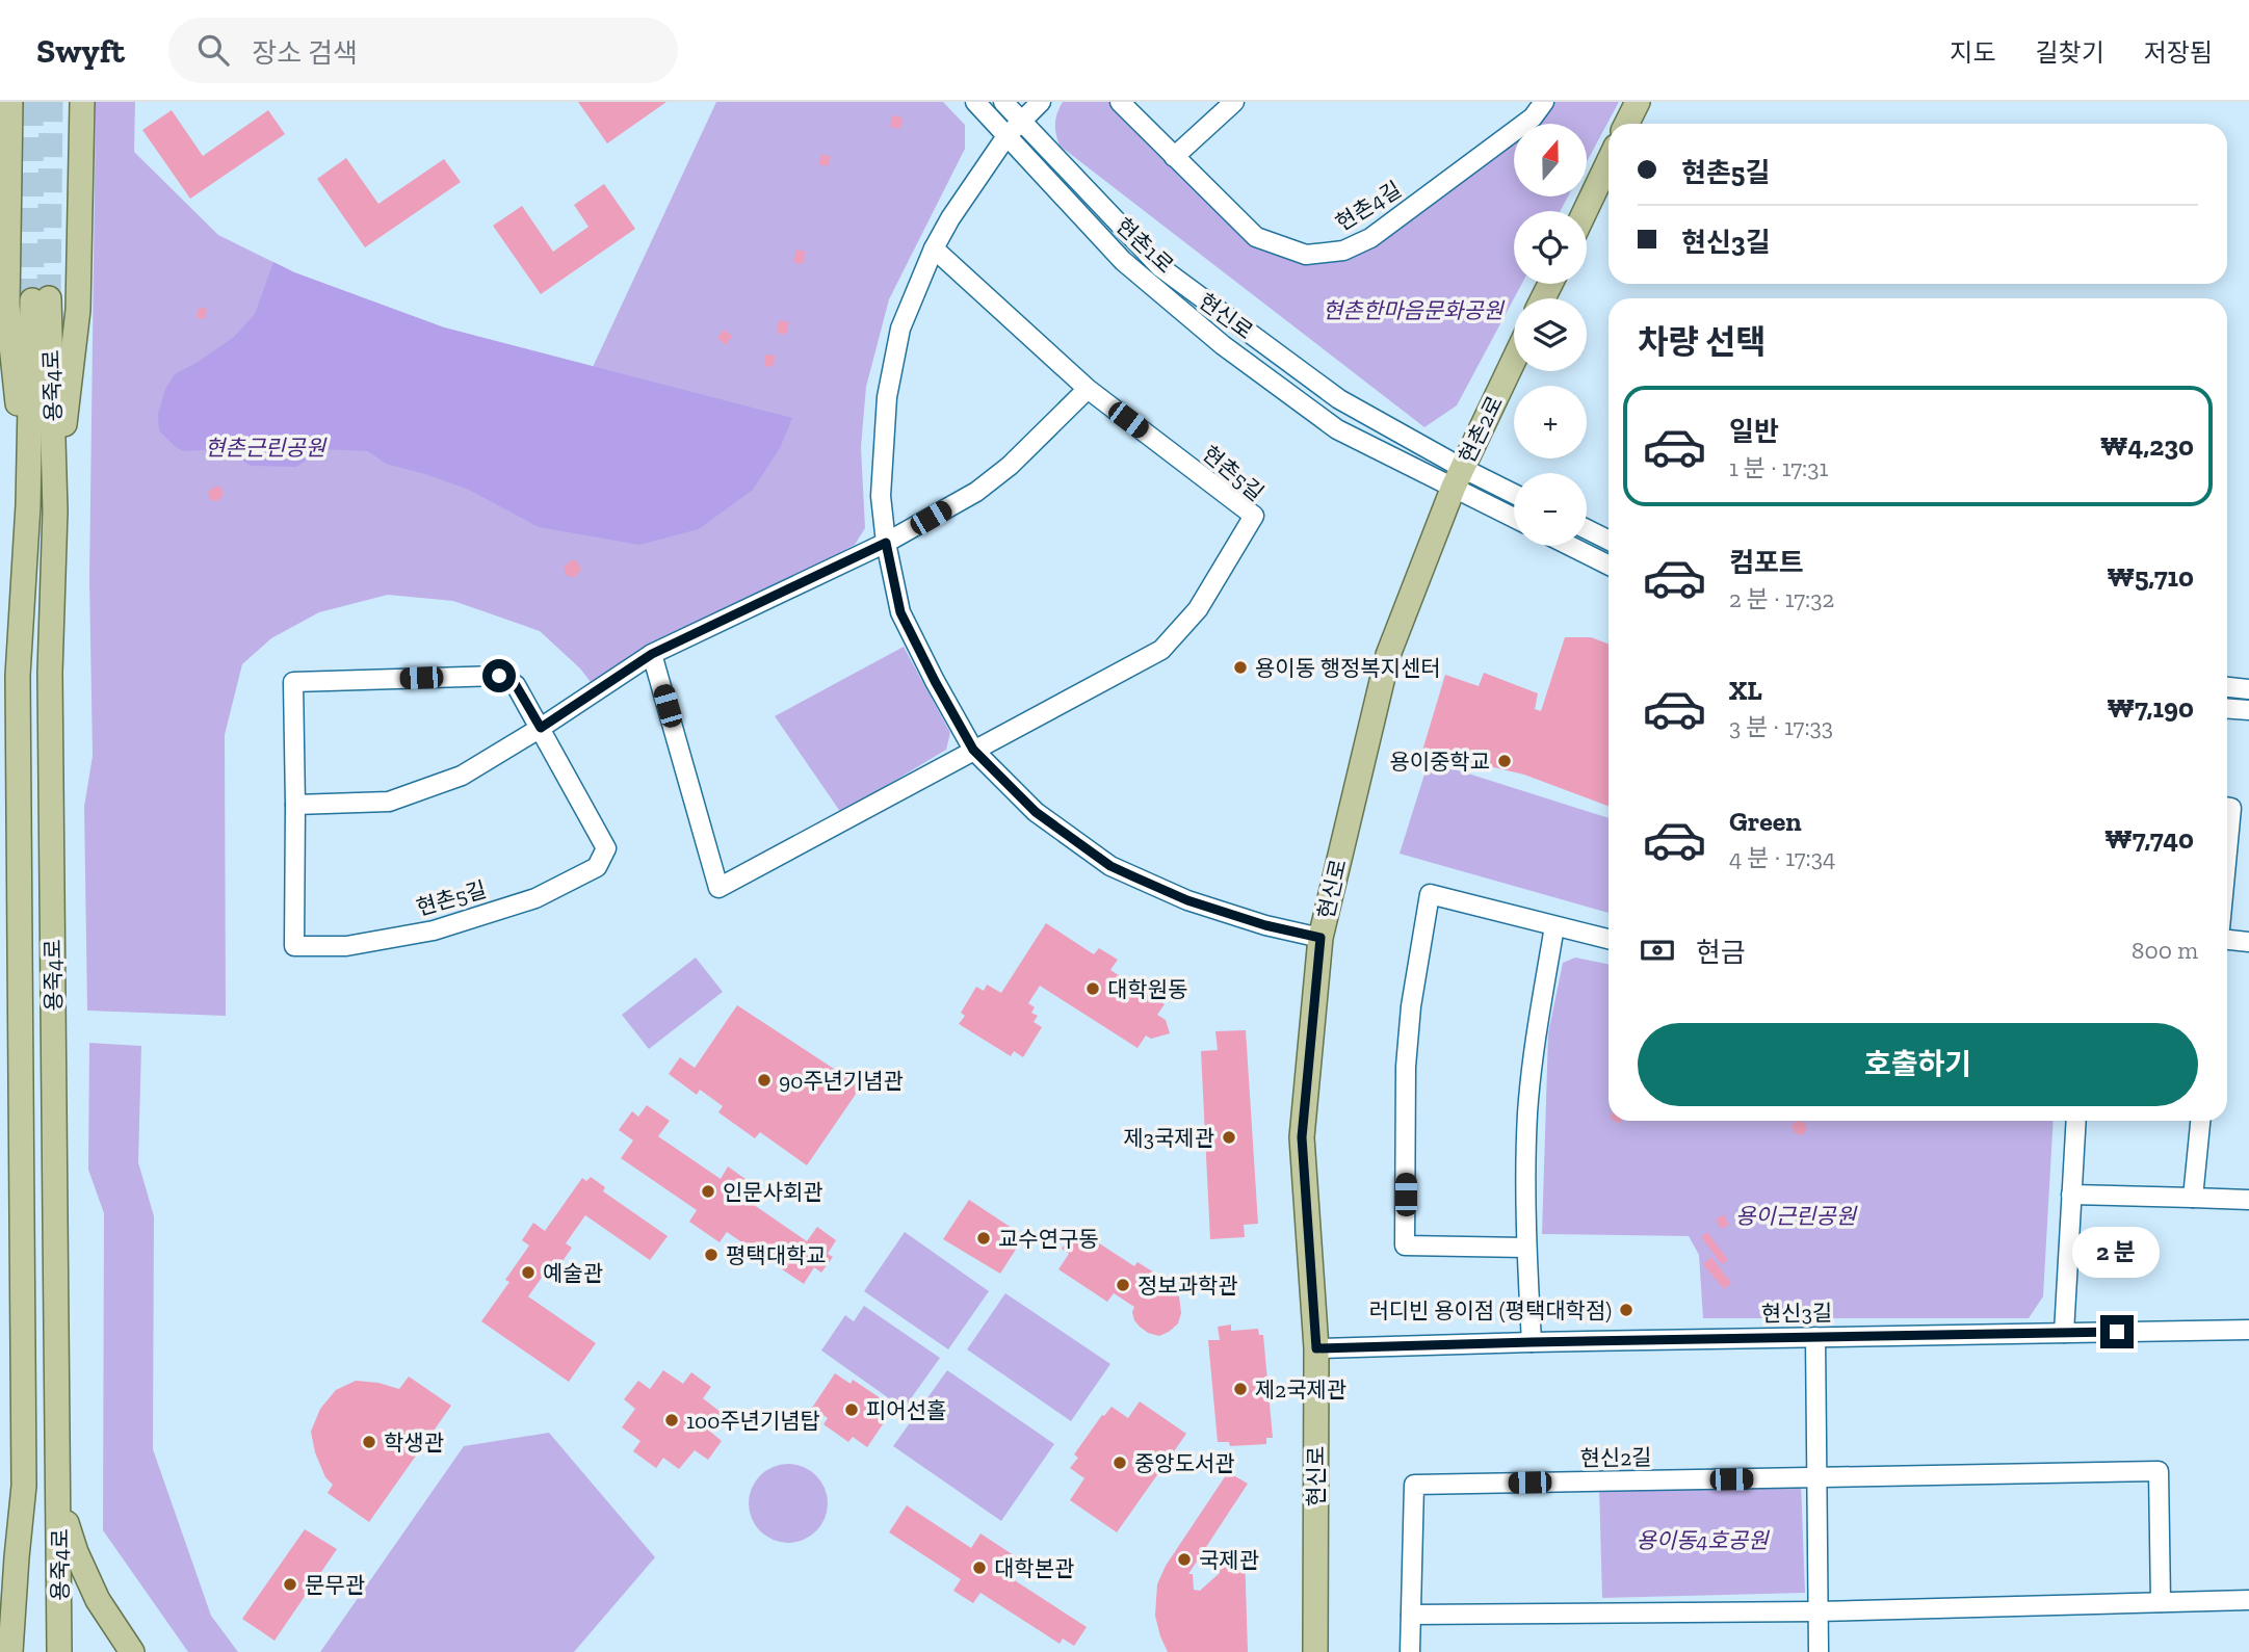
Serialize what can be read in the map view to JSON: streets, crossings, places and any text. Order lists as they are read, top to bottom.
{
  "streets": {
    "main road": ["현신로", "용죽4로", "현촌2로"],
    "street": [
      "현촌4길",
      "현촌1로",
      "현촌5길",
      "현신3길",
      "현신2길"
    ]
  },
  "crossings": [
    ["현촌1로", "현신로"],
    ["현촌1로", "현촌2로"],
    ["현신로", "현촌2로"],
    ["현신로", "현신3길"]
  ],
  "parks": [
    "현촌한마음문화공원",
    "현촌근린공원",
    "용이근린공원",
    "용이동4호공원"
  ],
  "places": [
    "용이동 행정복지센터",
    "용이중학교",
    "대학원동",
    "90주년기념관",
    "제3국제관",
    "인문사회관",
    "교수연구동",
    "평택대학교",
    "예술관",
    "정보과학관",
    "러디빈 용이점 (평택대학점)",
    "제2국제관",
    "피어선홀",
    "100주년기념탑",
    "학생관",
    "중앙도서관",
    "국제관",
    "대학본관",
    "문무관"
  ],
  "north": "top",
  "page": {
    "header": "Swyft",
    "search": "장소 검색",
    "nav": ["지도", "길찾기", "저장됨"],
    "map_buttons": ["+", "−"],
    "banner": ["현촌5길", "현신3길"],
    "heading": "차량 선택",
    "list": [
      {
        "name": "일반",
        "note": "1 분 · 17:31",
        "value": "₩4,230"
      },
      {
        "name": "컴포트",
        "note": "2 분 · 17:32",
        "value": "₩5,710"
      },
      {
        "name": "XL",
        "note": "3 분 · 17:33",
        "value": "₩7,190"
      },
      {
        "name": "Green",
        "note": "4 분 · 17:34",
        "value": "₩7,740"
      }
    ],
    "pay": ["현금", "800 m"],
    "buttons": "호출하기",
    "bubble": "2 분"
  }
}
